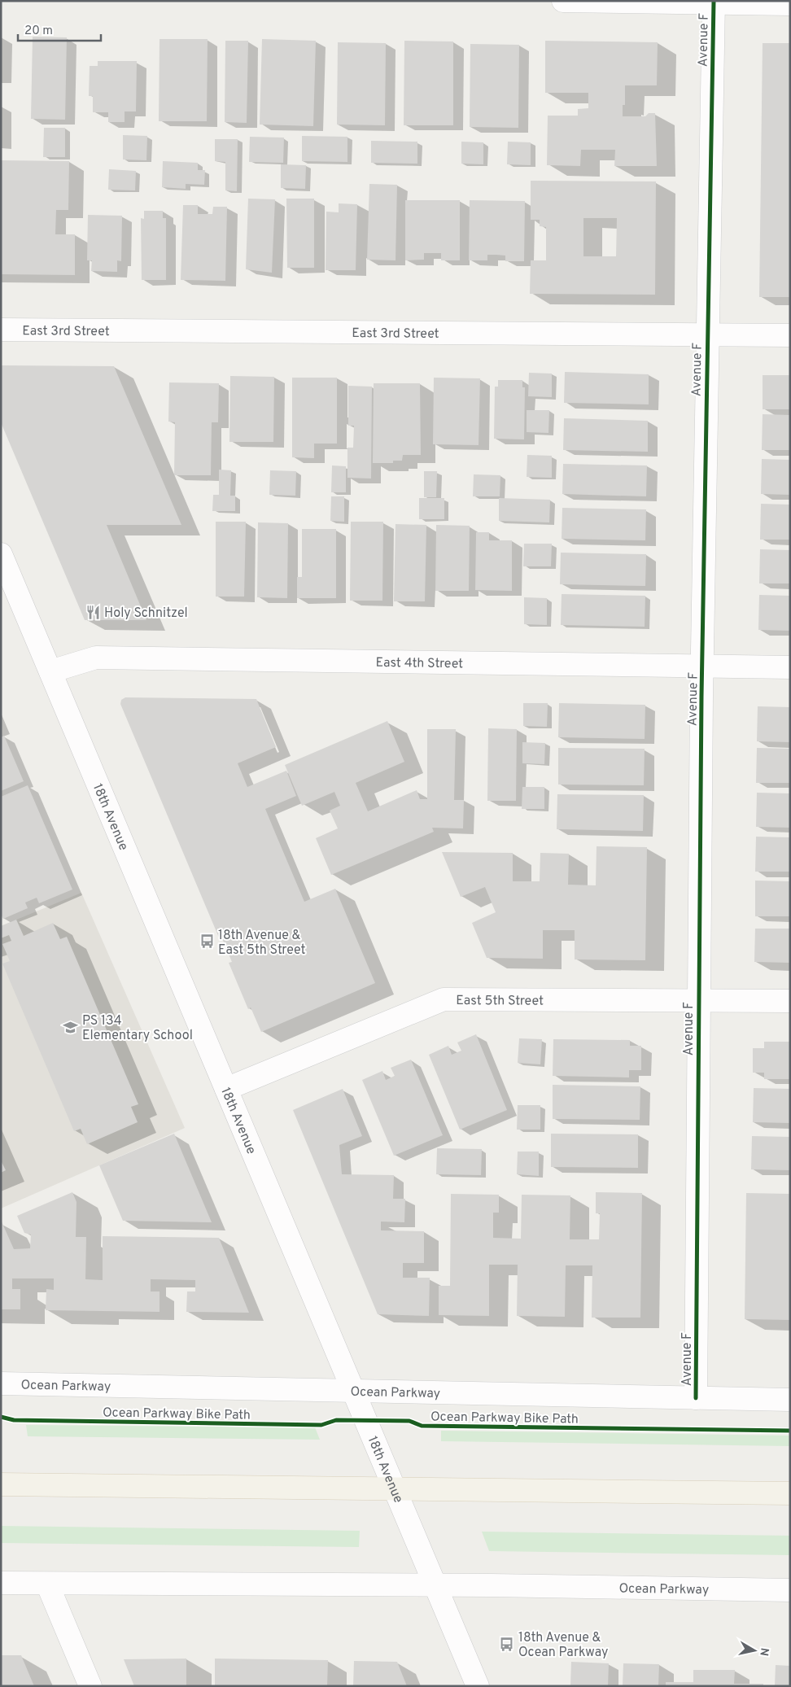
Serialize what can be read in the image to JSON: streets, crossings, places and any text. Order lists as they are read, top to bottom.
{
  "streets": {
    "street": [
      "Avenue F",
      "East 3rd Street",
      "East 4th Street",
      "18th Avenue",
      "East 5th Street",
      "Ocean Parkway"
    ],
    "cycle path": ["Ocean Parkway Bike Path"]
  },
  "crossings": [
    ["Avenue F", "East 3rd Street"],
    ["Avenue F", "East 4th Street"],
    ["Avenue F", "East 5th Street"],
    ["Avenue F", "Ocean Parkway"],
    ["East 4th Street", "18th Avenue"],
    ["18th Avenue", "East 5th Street"],
    ["18th Avenue", "Ocean Parkway"]
  ],
  "places": {
    "restaurant": ["Holy Schnitzel"],
    "bus stop": ["18th Avenue & East 5th Street", "18th Avenue & Ocean Parkway"],
    "school or university": ["PS 134 Elementary School"]
  },
  "scale_bar": "20 m",
  "north": "right"
}
